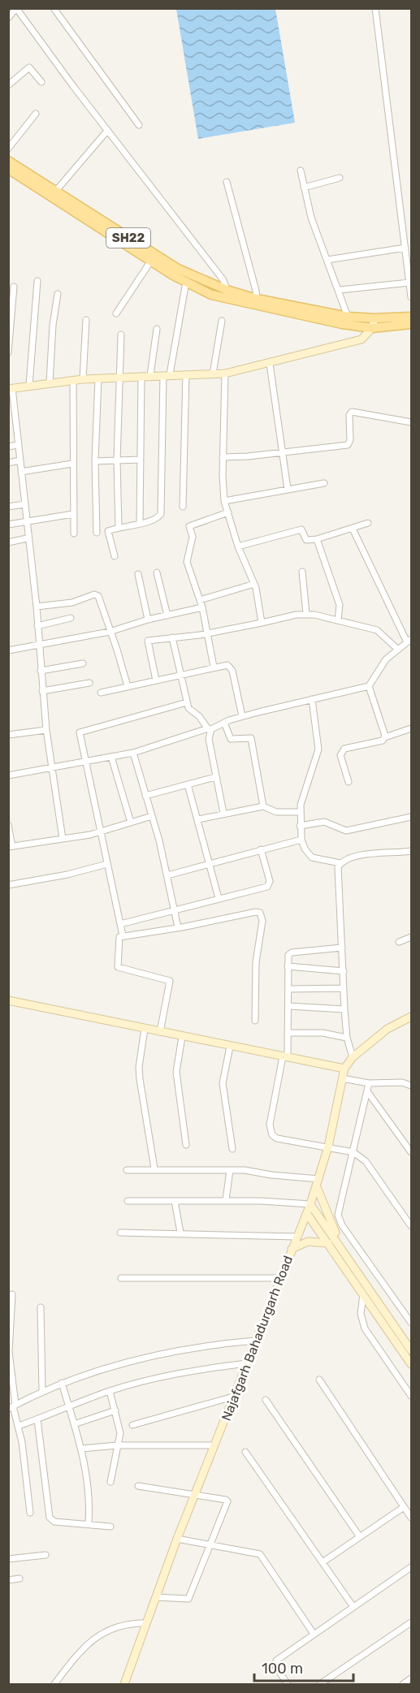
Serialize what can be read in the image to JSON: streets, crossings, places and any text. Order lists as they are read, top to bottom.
{
  "streets": {
    "main road": ["SH22"],
    "street": ["Najafgarh Bahadurgarh Road"]
  },
  "scale_bar": "100 m"
}
